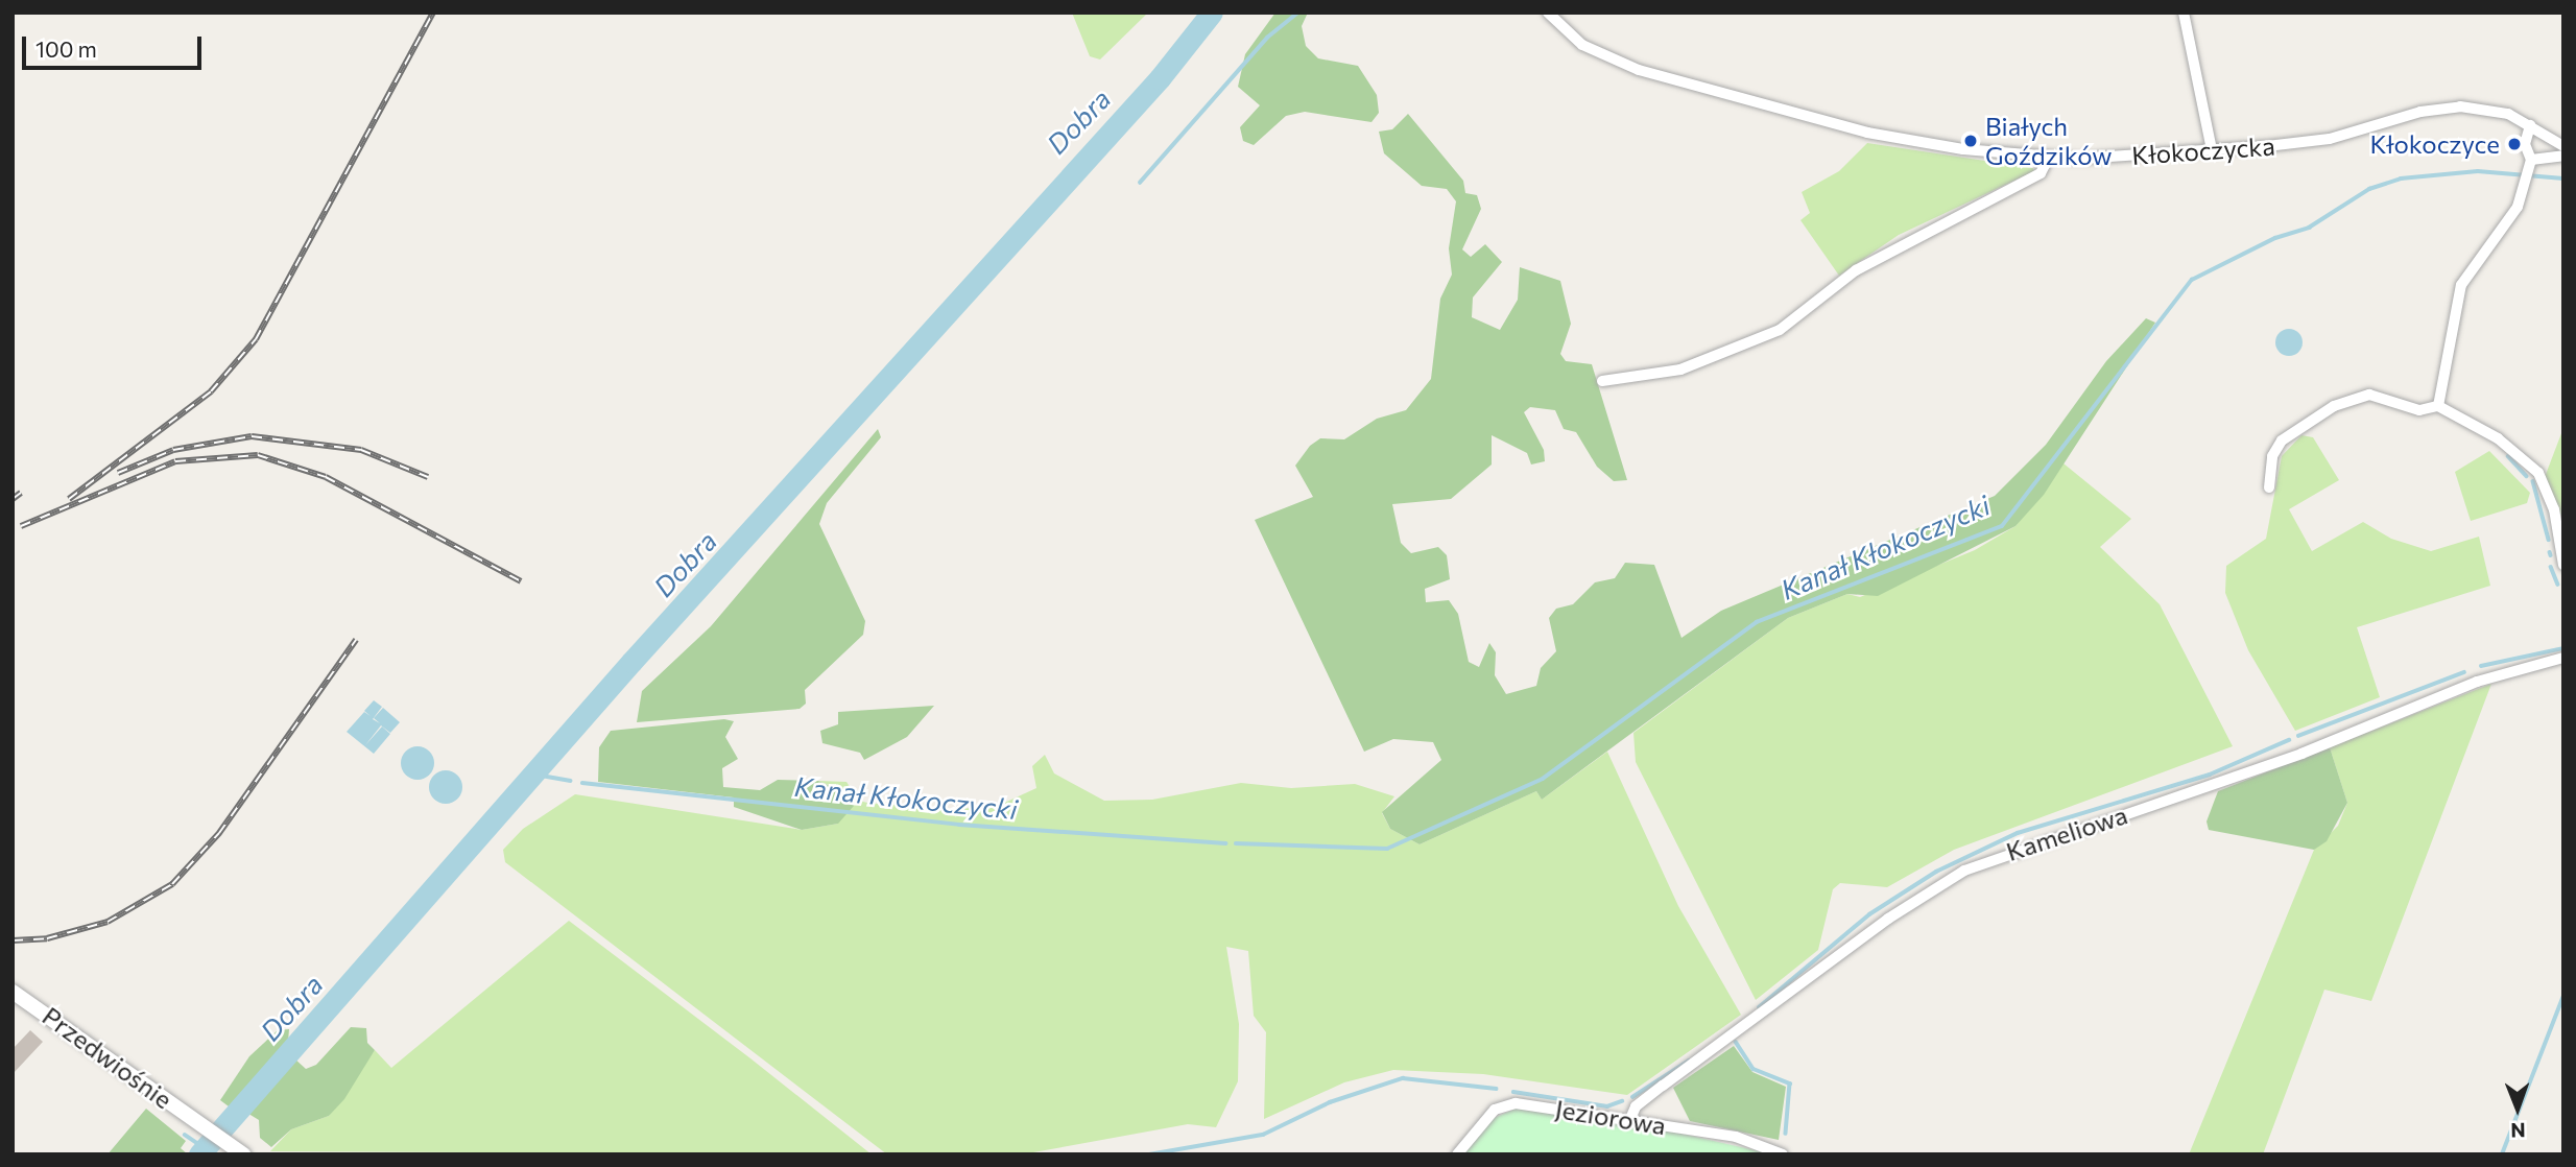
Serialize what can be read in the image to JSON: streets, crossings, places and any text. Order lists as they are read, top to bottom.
{
  "streets": {
    "street": [
      "Kłokoczycka",
      "Kameliowa",
      "Przedwiośnie",
      "Jeziorowa"
    ]
  },
  "crossings": [
    ["Kameliowa", "Jeziorowa"]
  ],
  "water": ["Dobra", "Kanał Kłokoczycki"],
  "places": ["Białych Goździków", "Kłokoczyce"],
  "scale_bar": "100 m",
  "north": "bottom"
}
